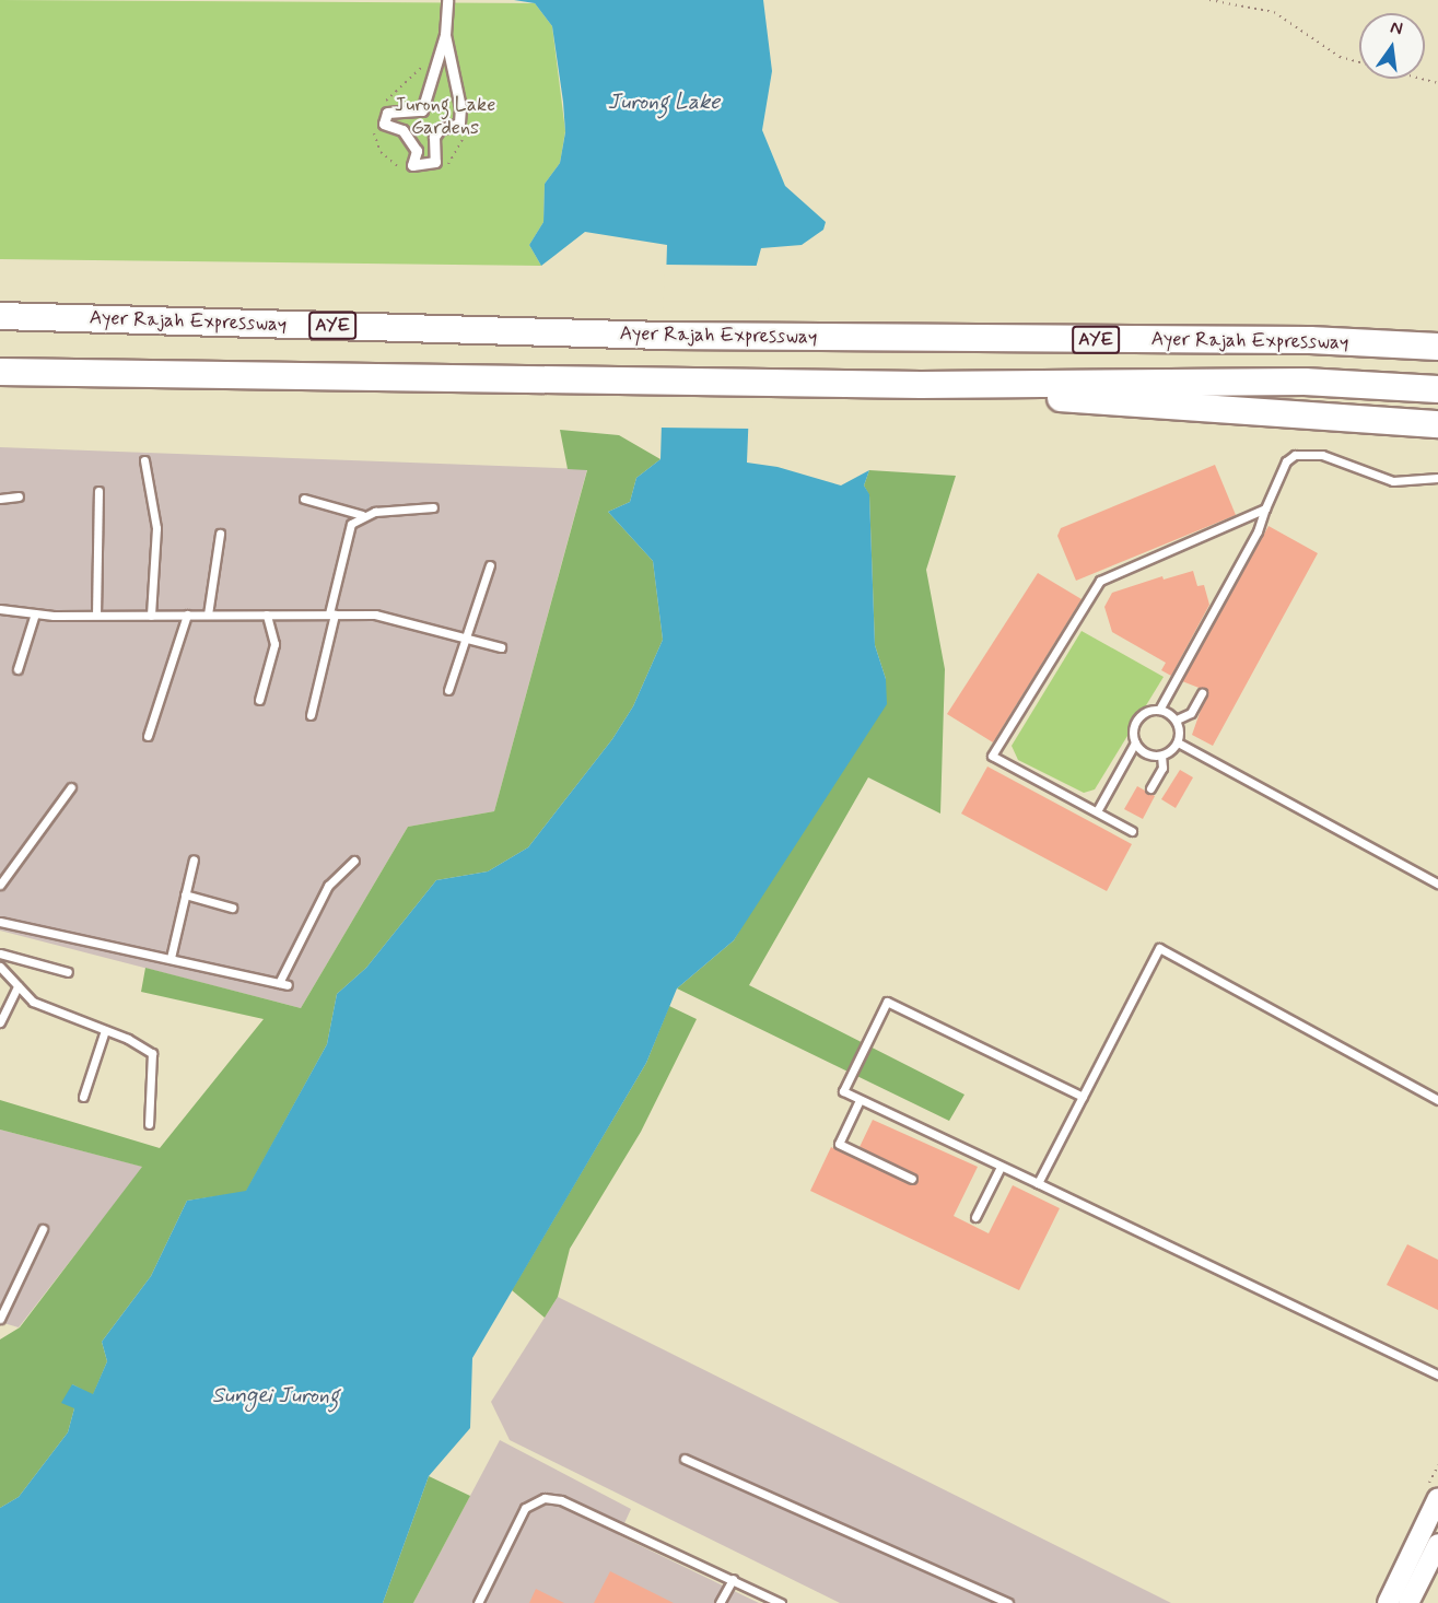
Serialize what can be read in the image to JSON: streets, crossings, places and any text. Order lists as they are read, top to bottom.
{
  "streets": {
    "highway": ["Ayer Rajah Expressway", "AYE"]
  },
  "water": ["Jurong Lake", "Sungei Jurong"],
  "parks": ["Jurong Lake Gardens"],
  "north": "top"
}
